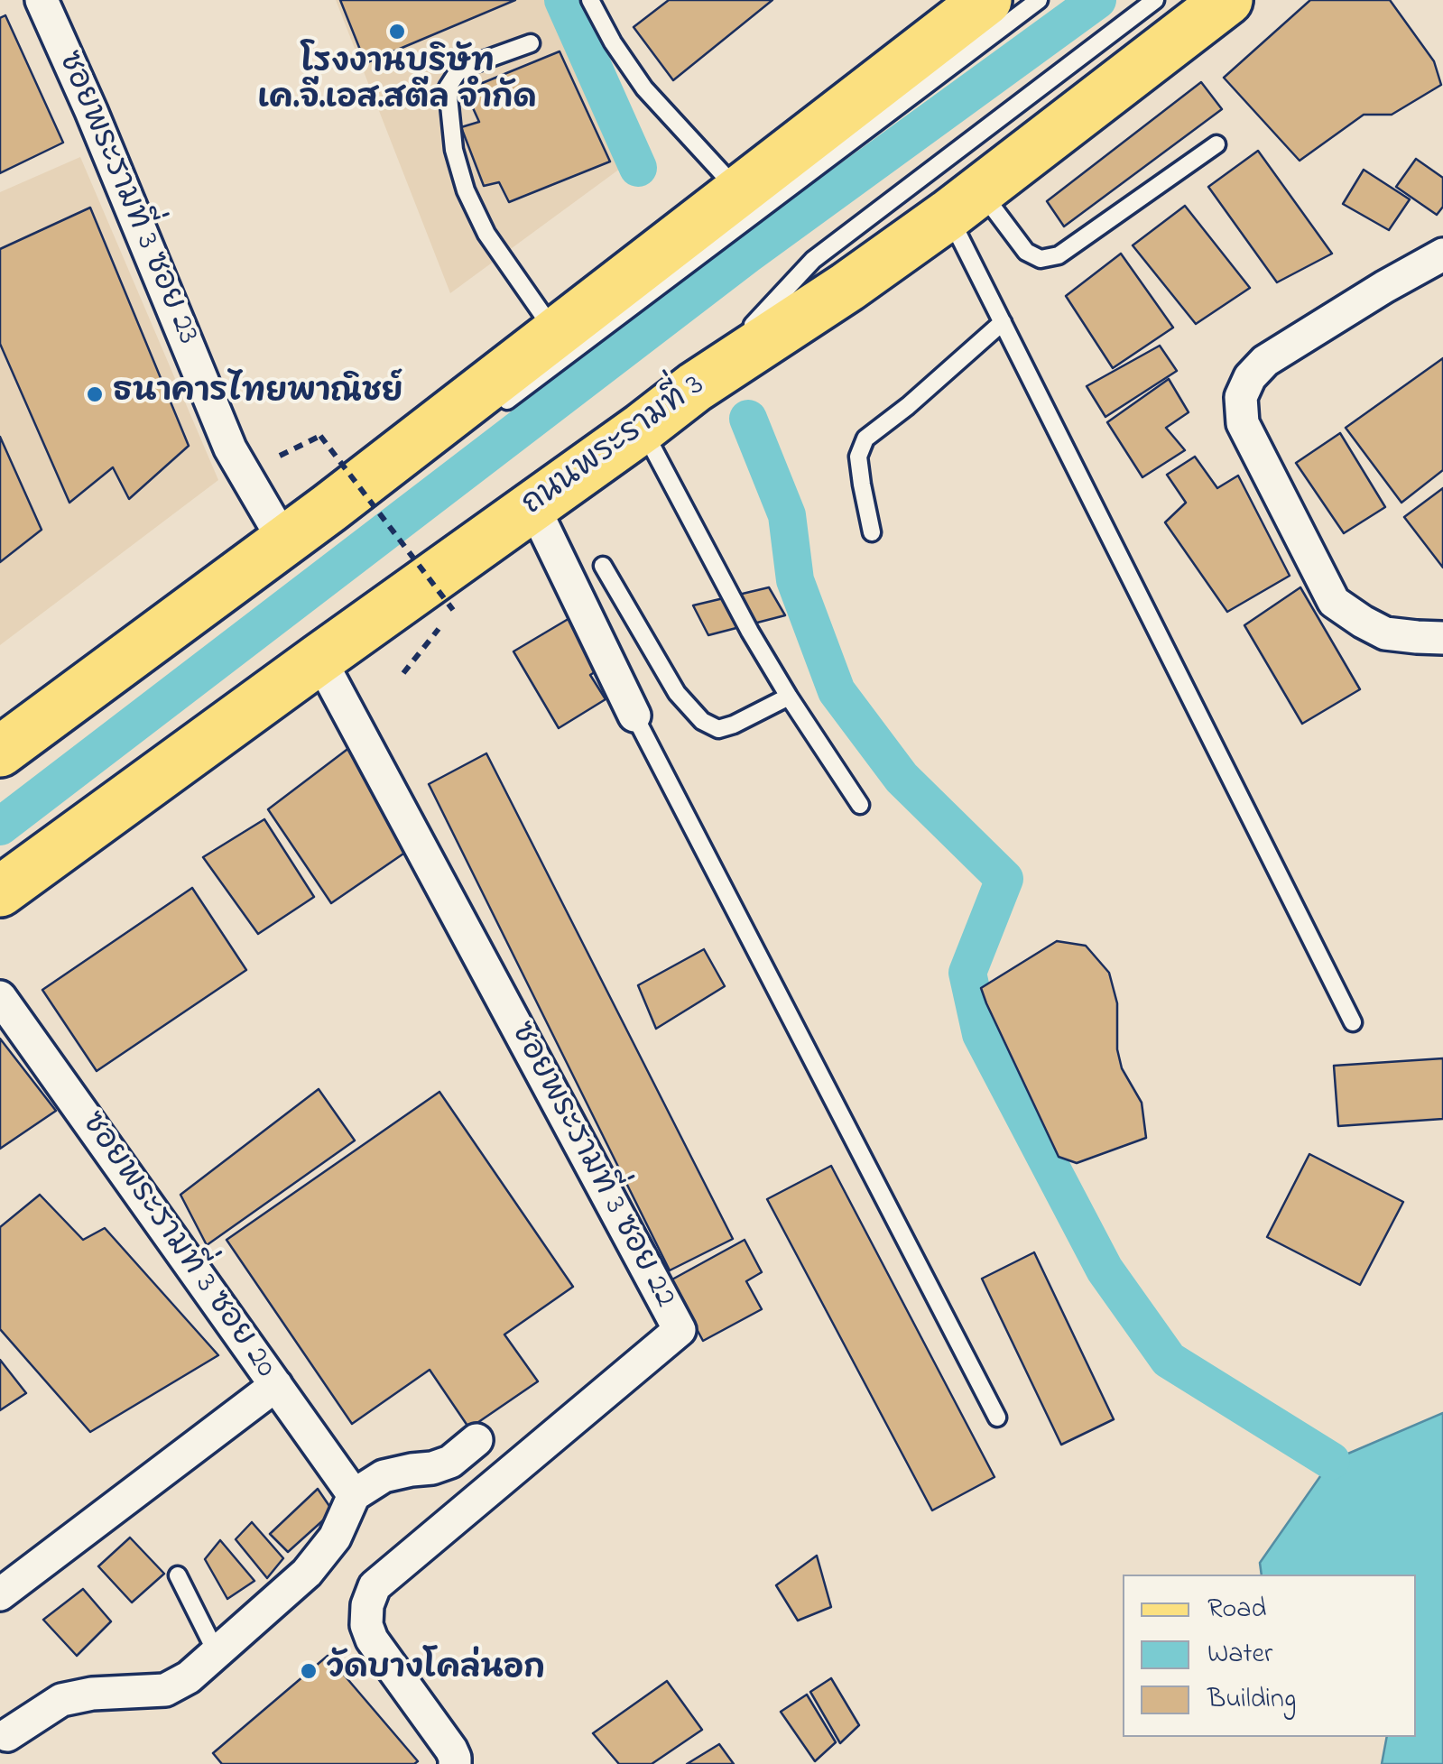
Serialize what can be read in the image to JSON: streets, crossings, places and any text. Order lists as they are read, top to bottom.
{
  "streets": {
    "main road": ["ถนนพระรามที่ 3"],
    "street": ["ซอยพระรามที่ 3 ซอย 23", "ซอยพระรามที่ 3 ซอย 22", "ซอยพระรามที่ 3 ซอย 20"]
  },
  "crossings": [
    ["ถนนพระรามที่ 3", "ซอยพระรามที่ 3 ซอย 22"]
  ],
  "places": ["โรงงานบริษัท เค.จี.เอส.สตีล จำกัด", "ธนาคารไทยพาณิชย์", "วัดบางโคล่นอก"],
  "legend": ["Road", "Water", "Building"]
}
